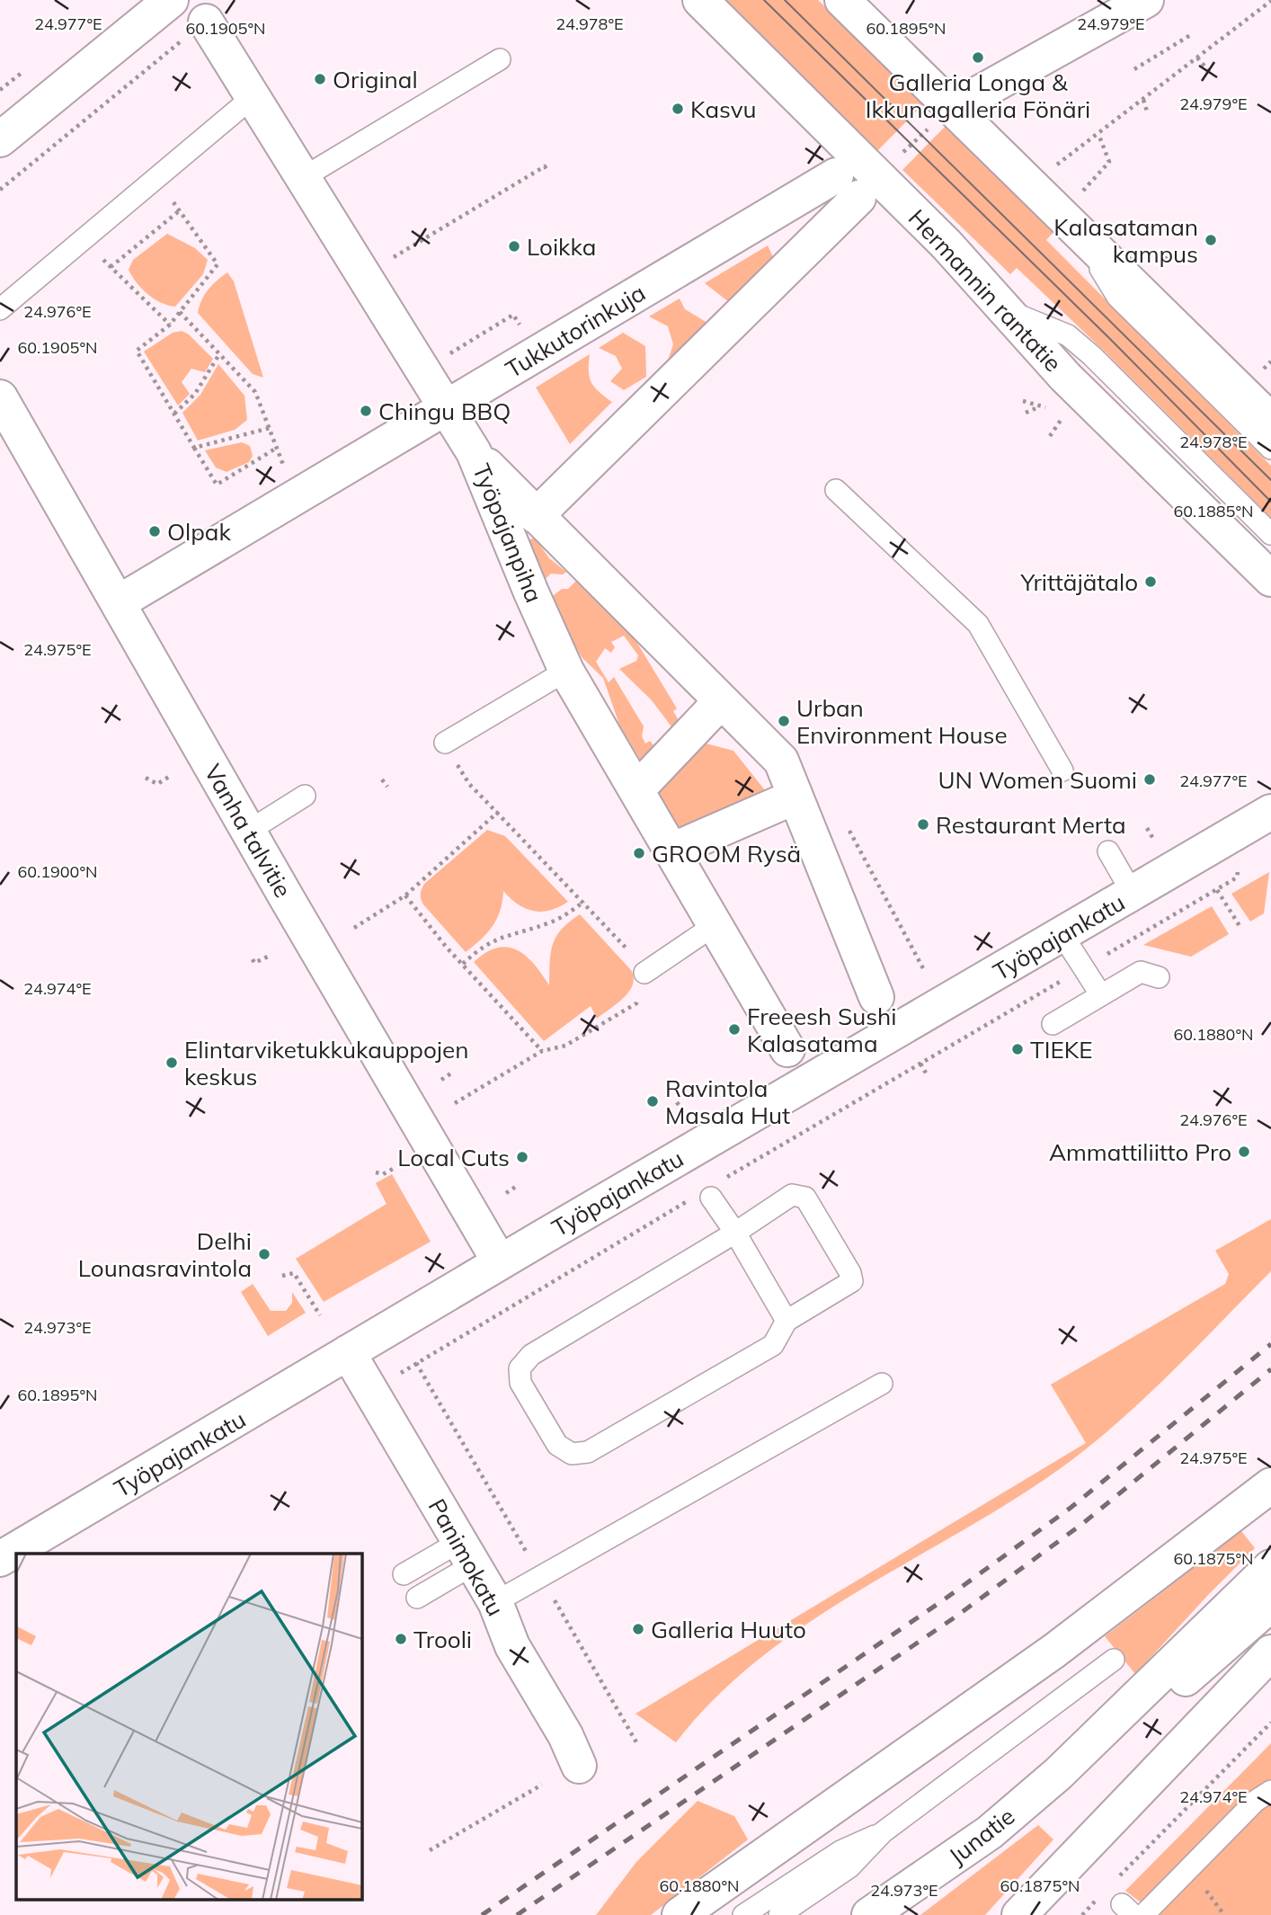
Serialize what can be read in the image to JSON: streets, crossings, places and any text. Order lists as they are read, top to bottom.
{
  "streets": {
    "street": [
      "Hermannin rantatie",
      "Tukkutorinkuja",
      "Työpajanpiha",
      "Vanha talvitie",
      "Työpajankatu",
      "Panimokatu",
      "Junatie"
    ]
  },
  "crossings": [
    ["Hermannin rantatie", "Tukkutorinkuja"],
    ["Tukkutorinkuja", "Vanha talvitie"],
    ["Työpajanpiha", "Työpajankatu"],
    ["Vanha talvitie", "Työpajankatu"],
    ["Työpajankatu", "Panimokatu"]
  ],
  "places": [
    "Galleria Longa & Ikkunagalleria Fönäri",
    "Original",
    "Kasvu",
    "Kalasataman kampus",
    "Loikka",
    "Chingu BBQ",
    "Olpak",
    "Yrittäjätalo",
    "Urban Environment House",
    "UN Women Suomi",
    "Restaurant Merta",
    "GROOM Rysä",
    "Freeesh Sushi Kalasatama",
    "TIEKE",
    "Elintarviketukkukauppojen keskus",
    "Ravintola Masala Hut",
    "Ammattiliitto Pro",
    "Local Cuts",
    "Delhi Lounasravintola",
    "Galleria Huuto",
    "Trooli"
  ],
  "coordinates": [
    "24.977°E",
    "24.978°E",
    "24.979°E",
    "60.1895°N",
    "60.1905°N",
    "24.976°E",
    "60.1885°N",
    "24.975°E",
    "60.1900°N",
    "24.974°E",
    "60.1880°N",
    "24.973°E",
    "60.1875°N"
  ]
}
